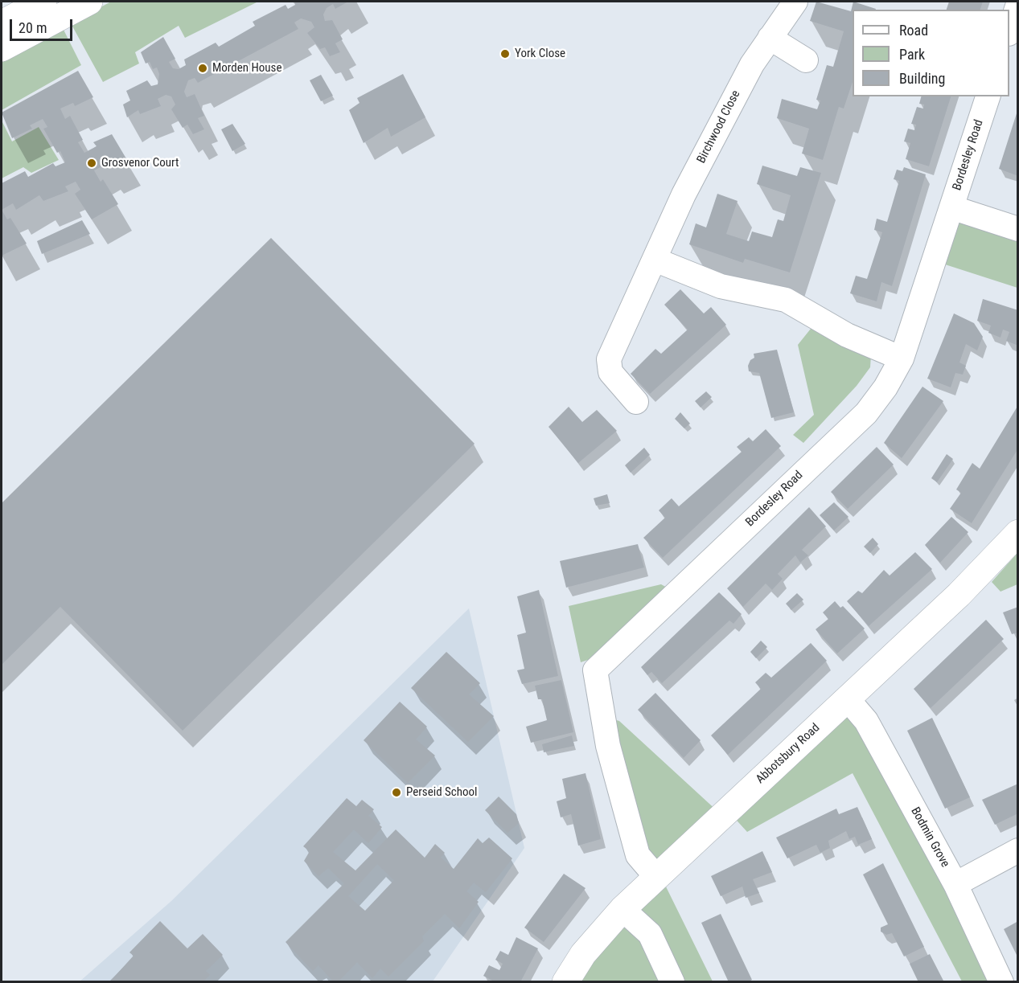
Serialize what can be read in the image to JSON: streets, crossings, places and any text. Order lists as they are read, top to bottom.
{
  "streets": {
    "main road": ["Abbotsbury Road"],
    "street": ["Birchwood Close", "Bordesley Road", "Bodmin Grove"]
  },
  "crossings": [
    ["Bordesley Road", "Abbotsbury Road"],
    ["Abbotsbury Road", "Bodmin Grove"]
  ],
  "places": [
    "York Close",
    "Morden House",
    "Grosvenor Court",
    "Perseid School"
  ],
  "legend": ["Road", "Park", "Building"],
  "scale_bar": "20 m"
}
